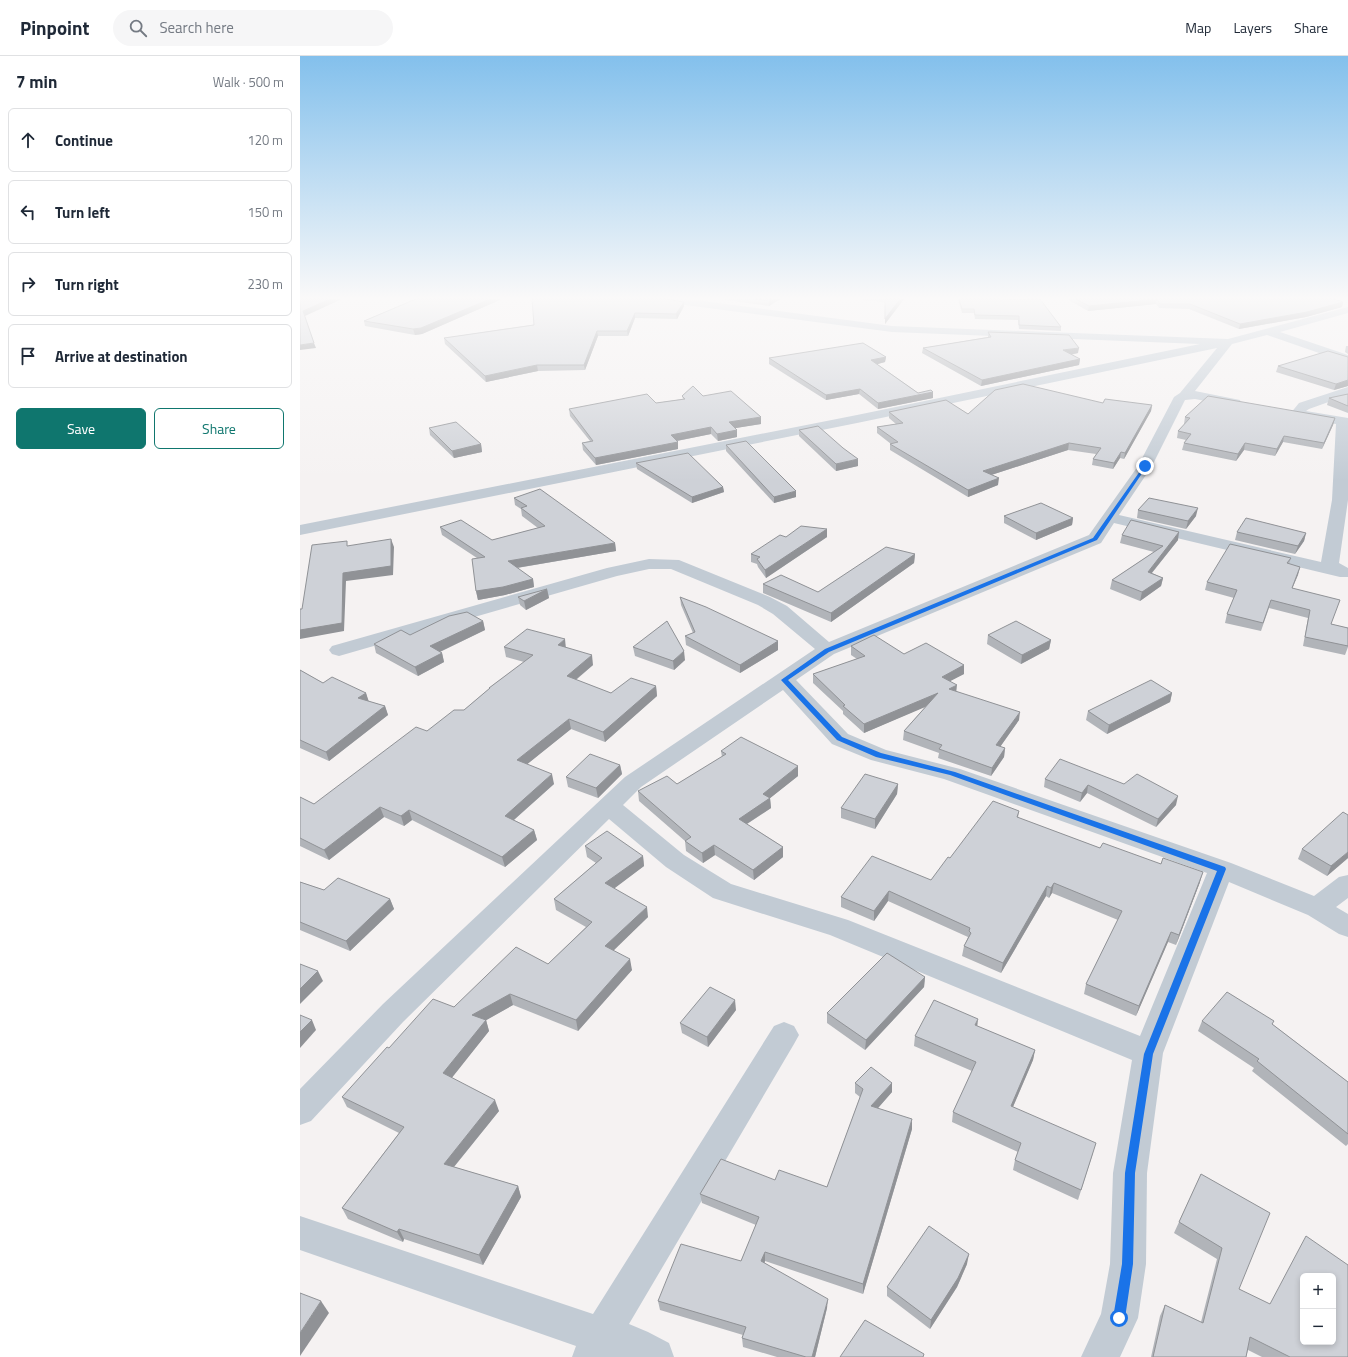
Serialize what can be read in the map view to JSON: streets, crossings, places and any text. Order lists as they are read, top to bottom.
{
  "page": {
    "header": "Pinpoint",
    "search": "Search here",
    "nav": ["Map", "Layers", "Share"],
    "heading": ["7 min", "Walk · 500 m"],
    "list": [
      ["Continue", "120 m"],
      ["Turn left", "150 m"],
      ["Turn right", "230 m"],
      "Arrive at destination"
    ],
    "buttons": ["Save", "Share"],
    "map_buttons": ["+", "−"]
  }
}
